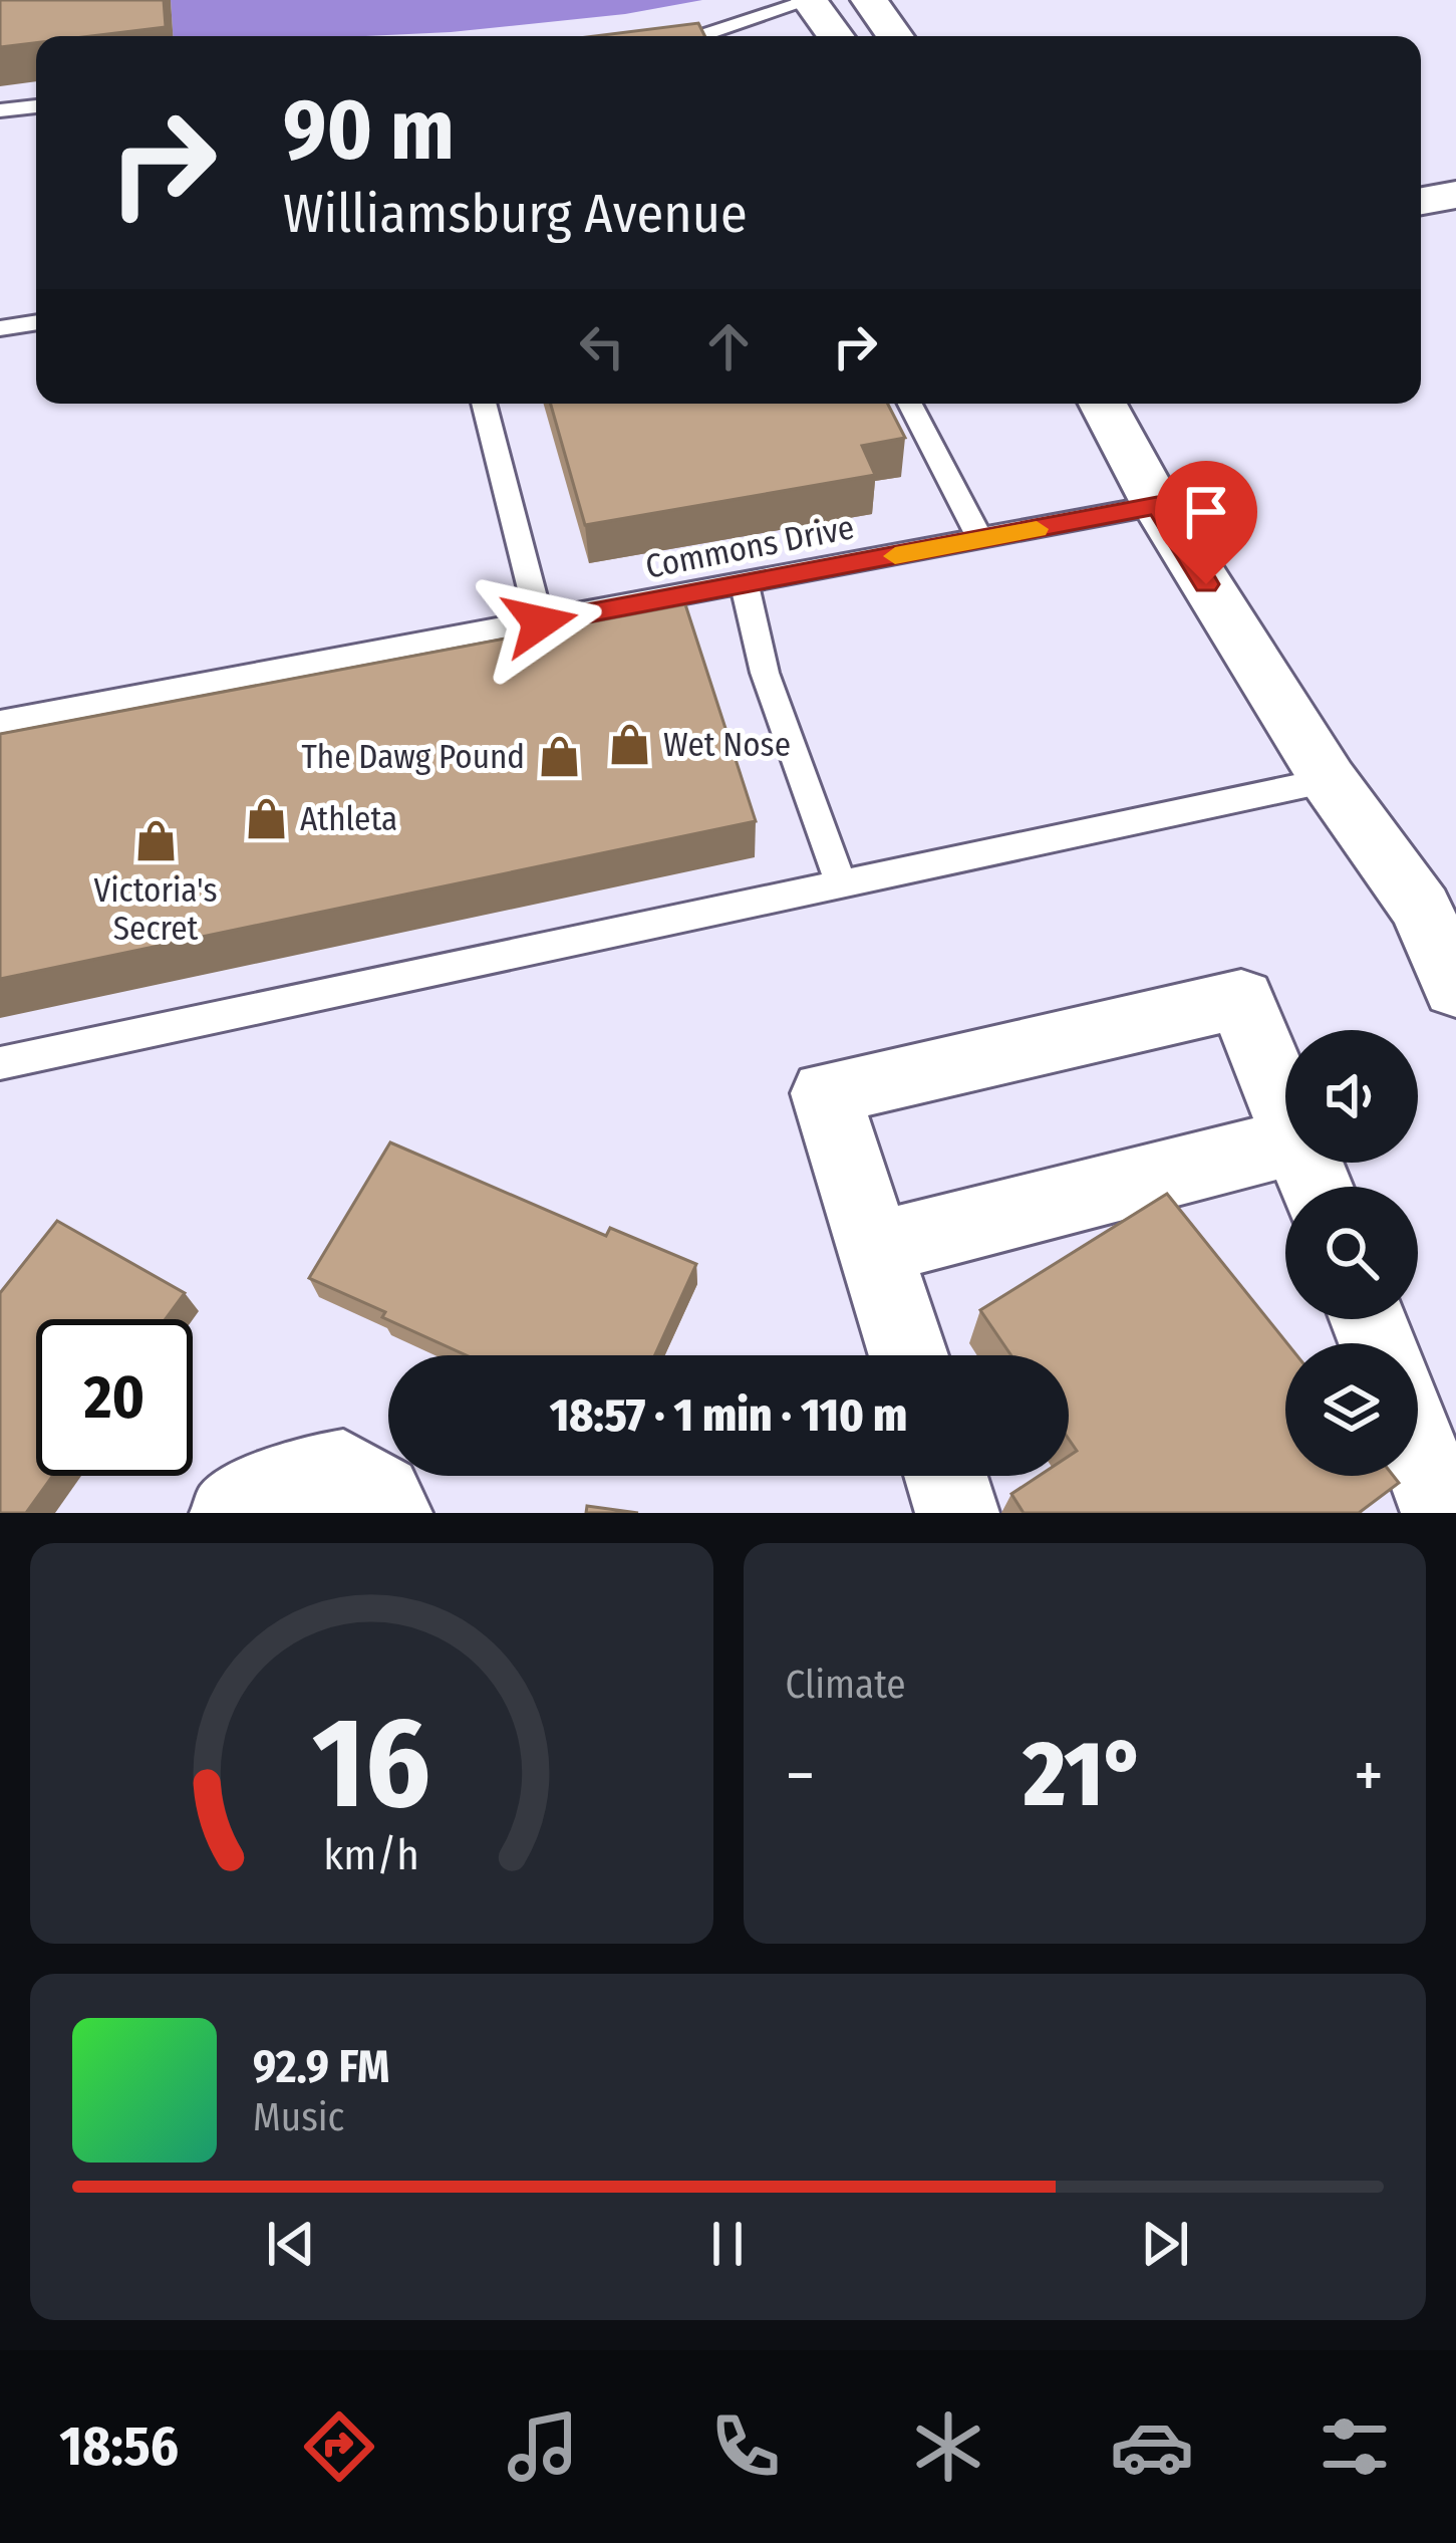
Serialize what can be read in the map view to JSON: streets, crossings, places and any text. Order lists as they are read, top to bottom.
{
  "streets": {
    "lane": ["Commons Drive"]
  },
  "places": {
    "shop": [
      "Wet Nose",
      "The Dawg Pound",
      "Athleta",
      "Victoria's Secret"
    ]
  },
  "page": {
    "turn": ["90 m", "Williamsburg Avenue"],
    "limit": "20",
    "trip": "18:57 · 1 min · 110 m",
    "tile": "Climate",
    "heat": ["−", "21°", "+"],
    "song": ["92.9 FM", "Music"],
    "tabs": "18:56",
    "gauge": ["16", "km/h"]
  }
}
